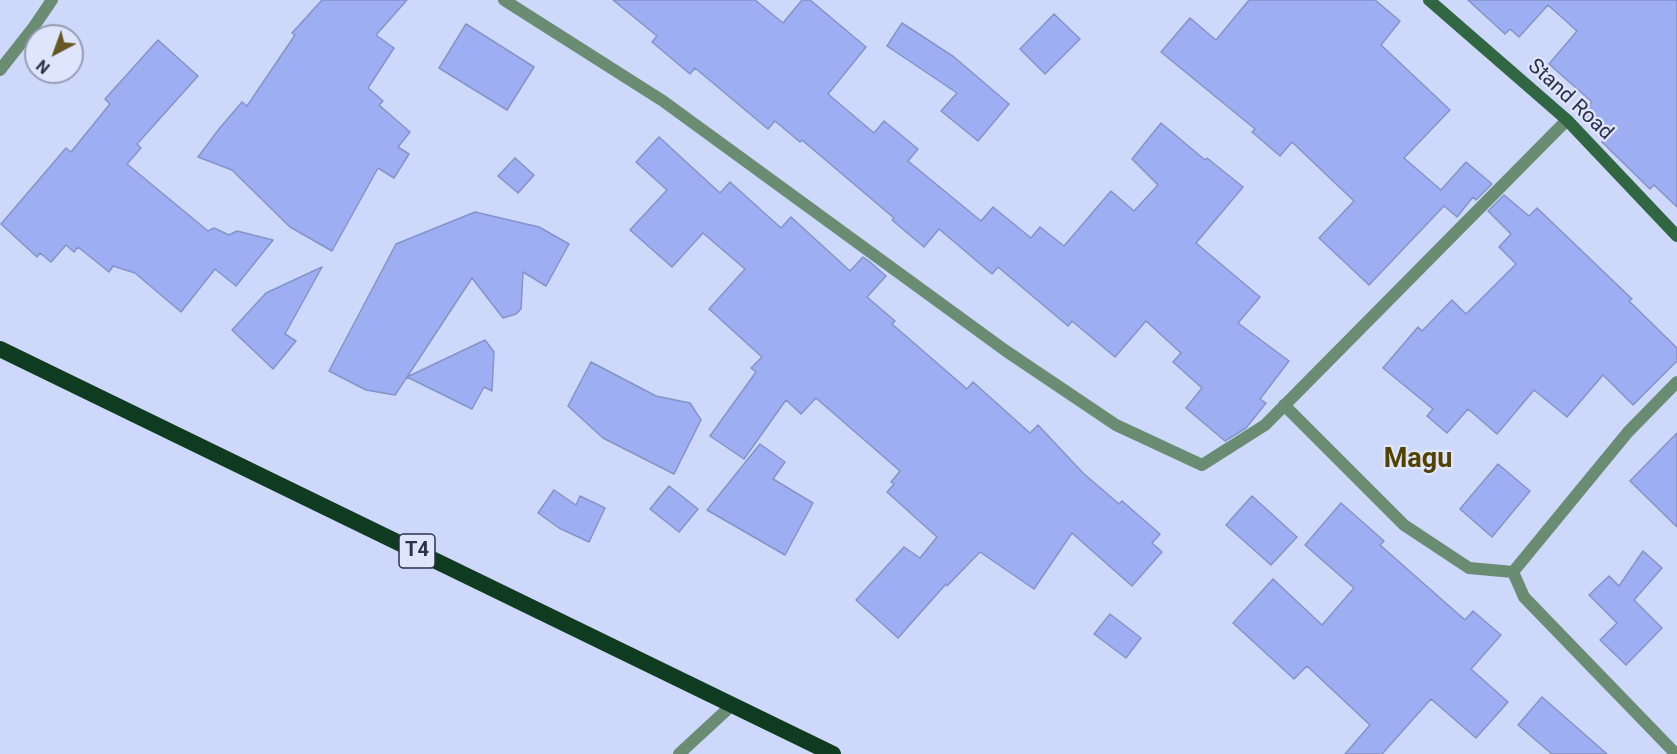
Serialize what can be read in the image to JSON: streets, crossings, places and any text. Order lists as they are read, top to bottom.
{
  "streets": {
    "highway": ["T4"],
    "main road": ["Stand Road"]
  },
  "districts": ["Magu"],
  "north": "bottom left"
}
